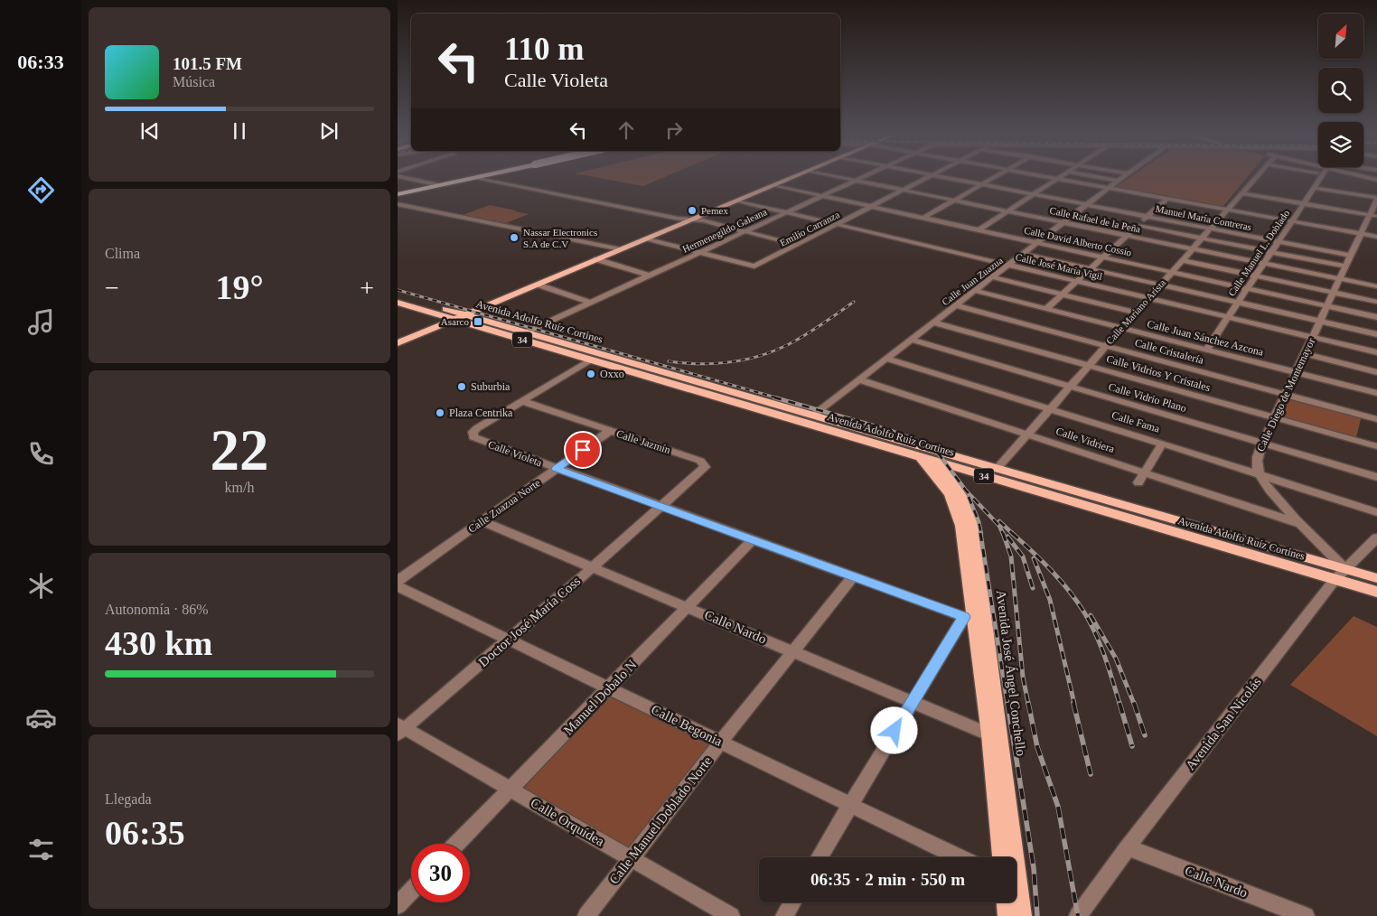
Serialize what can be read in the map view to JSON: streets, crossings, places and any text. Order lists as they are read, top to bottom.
{
  "streets": {
    "main road": ["Avenida Adolfo Ruíz Cortines", "34", "Avenida José Ángel Conchello"],
    "street": [
      "Manuel María Contreras",
      "Calle Rafael de la Peña",
      "Emilio Carranza",
      "Hermenegildo Galeana",
      "Calle David Alberto Cossío",
      "Calle Manuel L. Doblado",
      "Calle José María Vigil",
      "Calle Juan Zuazua",
      "Calle Mariano Arista",
      "Calle Juan Sánchez Azcona",
      "Calle Cristalería",
      "Calle Vidrios Y Cristales",
      "Calle Diego de Montemayor",
      "Calle Vidrio Plano",
      "Calle Fama",
      "Calle Vidriera",
      "Calle Jazmín",
      "Calle Violeta",
      "Calle Zuazua Norte",
      "Doctor José María Coss",
      "Calle Nardo",
      "Manuel Dobalo N",
      "Avenida San Nicolás",
      "Calle Begonia",
      "Calle Manuel Doblado Norte",
      "Calle Orquídea"
    ]
  },
  "crossings": [
    ["Manuel María Contreras", "Calle Manuel L. Doblado"],
    ["Manuel María Contreras", "Calle Juan Zuazua"],
    ["Manuel María Contreras", "Calle Mariano Arista"],
    ["Manuel María Contreras", "Calle Diego de Montemayor"],
    ["Calle Rafael de la Peña", "Emilio Carranza"],
    ["Calle Rafael de la Peña", "Hermenegildo Galeana"],
    ["Calle Rafael de la Peña", "Calle Manuel L. Doblado"],
    ["Calle Rafael de la Peña", "Calle Juan Zuazua"],
    ["Calle Rafael de la Peña", "Calle Mariano Arista"],
    ["Calle Rafael de la Peña", "Calle Diego de Montemayor"],
    ["Emilio Carranza", "Hermenegildo Galeana"],
    ["Emilio Carranza", "Calle David Alberto Cossío"],
    ["Emilio Carranza", "Calle José María Vigil"],
    ["Hermenegildo Galeana", "Calle David Alberto Cossío"],
    ["Hermenegildo Galeana", "Calle José María Vigil"],
    ["Hermenegildo Galeana", "Avenida Adolfo Ruíz Cortines"],
    ["Calle David Alberto Cossío", "Calle Manuel L. Doblado"],
    ["Calle David Alberto Cossío", "Calle Juan Zuazua"],
    ["Calle David Alberto Cossío", "Calle Mariano Arista"],
    ["Calle David Alberto Cossío", "Calle Diego de Montemayor"],
    ["Calle Manuel L. Doblado", "Calle José María Vigil"],
    ["Calle Manuel L. Doblado", "Calle Juan Sánchez Azcona"],
    ["Calle José María Vigil", "Calle Juan Zuazua"],
    ["Calle José María Vigil", "Calle Mariano Arista"],
    ["Calle José María Vigil", "Calle Diego de Montemayor"],
    ["Calle Juan Zuazua", "Avenida Adolfo Ruíz Cortines"],
    ["Calle Juan Zuazua", "Calle Juan Sánchez Azcona"],
    ["Calle Juan Zuazua", "Calle Cristalería"],
    ["Calle Juan Zuazua", "Calle Vidrios Y Cristales"],
    ["Calle Juan Zuazua", "Calle Vidrio Plano"],
    ["Calle Juan Zuazua", "Calle Fama"],
    ["Calle Juan Zuazua", "Calle Vidriera"],
    ["Calle Mariano Arista", "Avenida Adolfo Ruíz Cortines"],
    ["Calle Mariano Arista", "Calle Juan Sánchez Azcona"],
    ["Calle Mariano Arista", "Calle Cristalería"],
    ["Calle Mariano Arista", "Calle Vidrios Y Cristales"],
    ["Calle Mariano Arista", "Calle Vidrio Plano"],
    ["Calle Mariano Arista", "Calle Fama"],
    ["Calle Mariano Arista", "Calle Vidriera"],
    ["Avenida Adolfo Ruíz Cortines", "Calle Violeta"],
    ["Avenida Adolfo Ruíz Cortines", "Avenida José Ángel Conchello"],
    ["Avenida Adolfo Ruíz Cortines", "Avenida San Nicolás"],
    ["Calle Juan Sánchez Azcona", "Calle Diego de Montemayor"],
    ["Calle Cristalería", "Calle Diego de Montemayor"],
    ["Calle Vidrios Y Cristales", "Calle Diego de Montemayor"],
    ["Calle Diego de Montemayor", "Calle Vidrio Plano"],
    ["Calle Diego de Montemayor", "Calle Fama"],
    ["Calle Jazmín", "Calle Violeta"],
    ["Calle Jazmín", "Calle Zuazua Norte"],
    ["Calle Jazmín", "Doctor José María Coss"],
    ["Calle Violeta", "Calle Zuazua Norte"],
    ["Calle Violeta", "Doctor José María Coss"],
    ["Calle Violeta", "Manuel Dobalo N"],
    ["Calle Violeta", "Calle Manuel Doblado Norte"],
    ["Calle Zuazua Norte", "Calle Nardo"],
    ["Doctor José María Coss", "Calle Nardo"],
    ["Doctor José María Coss", "Calle Begonia"],
    ["Doctor José María Coss", "Calle Orquídea"],
    ["Calle Nardo", "Manuel Dobalo N"],
    ["Calle Nardo", "Avenida San Nicolás"],
    ["Calle Nardo", "Calle Manuel Doblado Norte"],
    ["Manuel Dobalo N", "Calle Begonia"],
    ["Manuel Dobalo N", "Calle Orquídea"],
    ["Calle Begonia", "Calle Manuel Doblado Norte"],
    ["Calle Manuel Doblado Norte", "Calle Orquídea"]
  ],
  "places": {
    "other": [
      "Pemex",
      "Nassar Electronics S.A de C.V",
      "Oxxo",
      "Suburbia",
      "Plaza Centrika"
    ],
    "transit": ["Asarco"]
  },
  "north": "top right",
  "page": {
    "tabs": "06:33",
    "turn": ["110 m", "Calle Violeta"],
    "song": ["101.5 FM", "Música"],
    "tile": [
      "Clima",
      ["22", "km/h"],
      ["Autonomía · 86%", "430 km"],
      ["Llegada", "06:35"]
    ],
    "heat": ["−", "19°", "+"],
    "limit": "30",
    "trip": "06:35 · 2 min · 550 m"
  }
}
